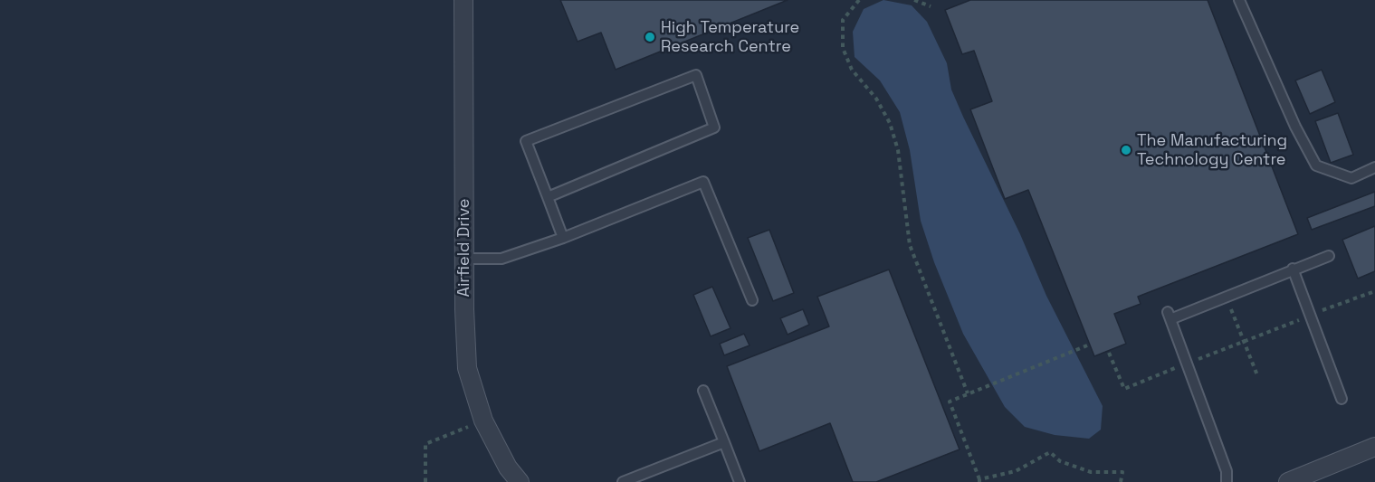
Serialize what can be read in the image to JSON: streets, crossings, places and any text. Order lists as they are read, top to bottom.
{
  "streets": {
    "street": ["Airfield Drive"]
  },
  "places": ["High Temperature Research Centre", "The Manufacturing Technology Centre"]
}
